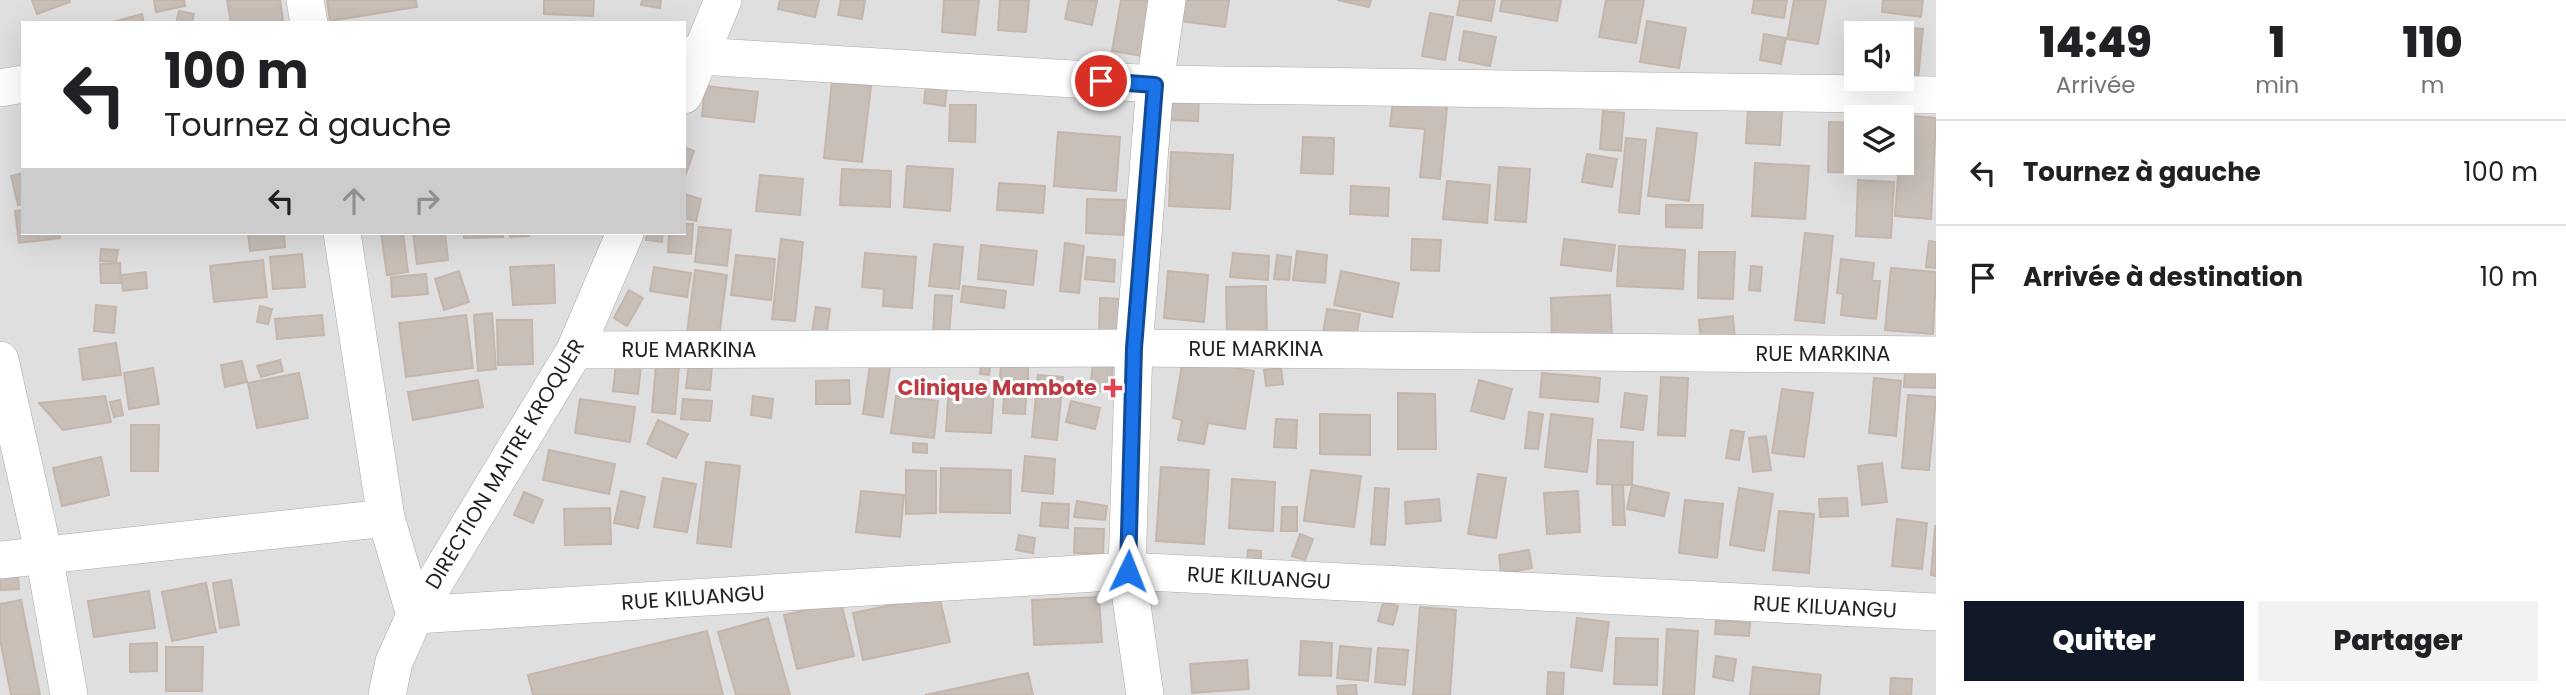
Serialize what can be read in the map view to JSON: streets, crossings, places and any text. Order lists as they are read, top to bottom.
{
  "streets": {
    "street": ["RUE MARKINA", "DIRECTION MAITRE KROQUER", "RUE KILUANGU"]
  },
  "crossings": [
    ["RUE MARKINA", "DIRECTION MAITRE KROQUER"],
    ["DIRECTION MAITRE KROQUER", "RUE KILUANGU"]
  ],
  "places": {
    "health": ["Clinique Mambote"]
  },
  "page": {
    "eta": [
      "14:49",
      "Arrivée",
      "1",
      "min",
      "110",
      "m"
    ],
    "turn": ["100 m", "Tournez à gauche"],
    "list": [
      {
        "name": "Tournez à gauche",
        "value": "100 m"
      },
      {
        "name": "Arrivée à destination",
        "value": "10 m"
      }
    ],
    "buttons": ["Quitter", "Partager"]
  }
}
